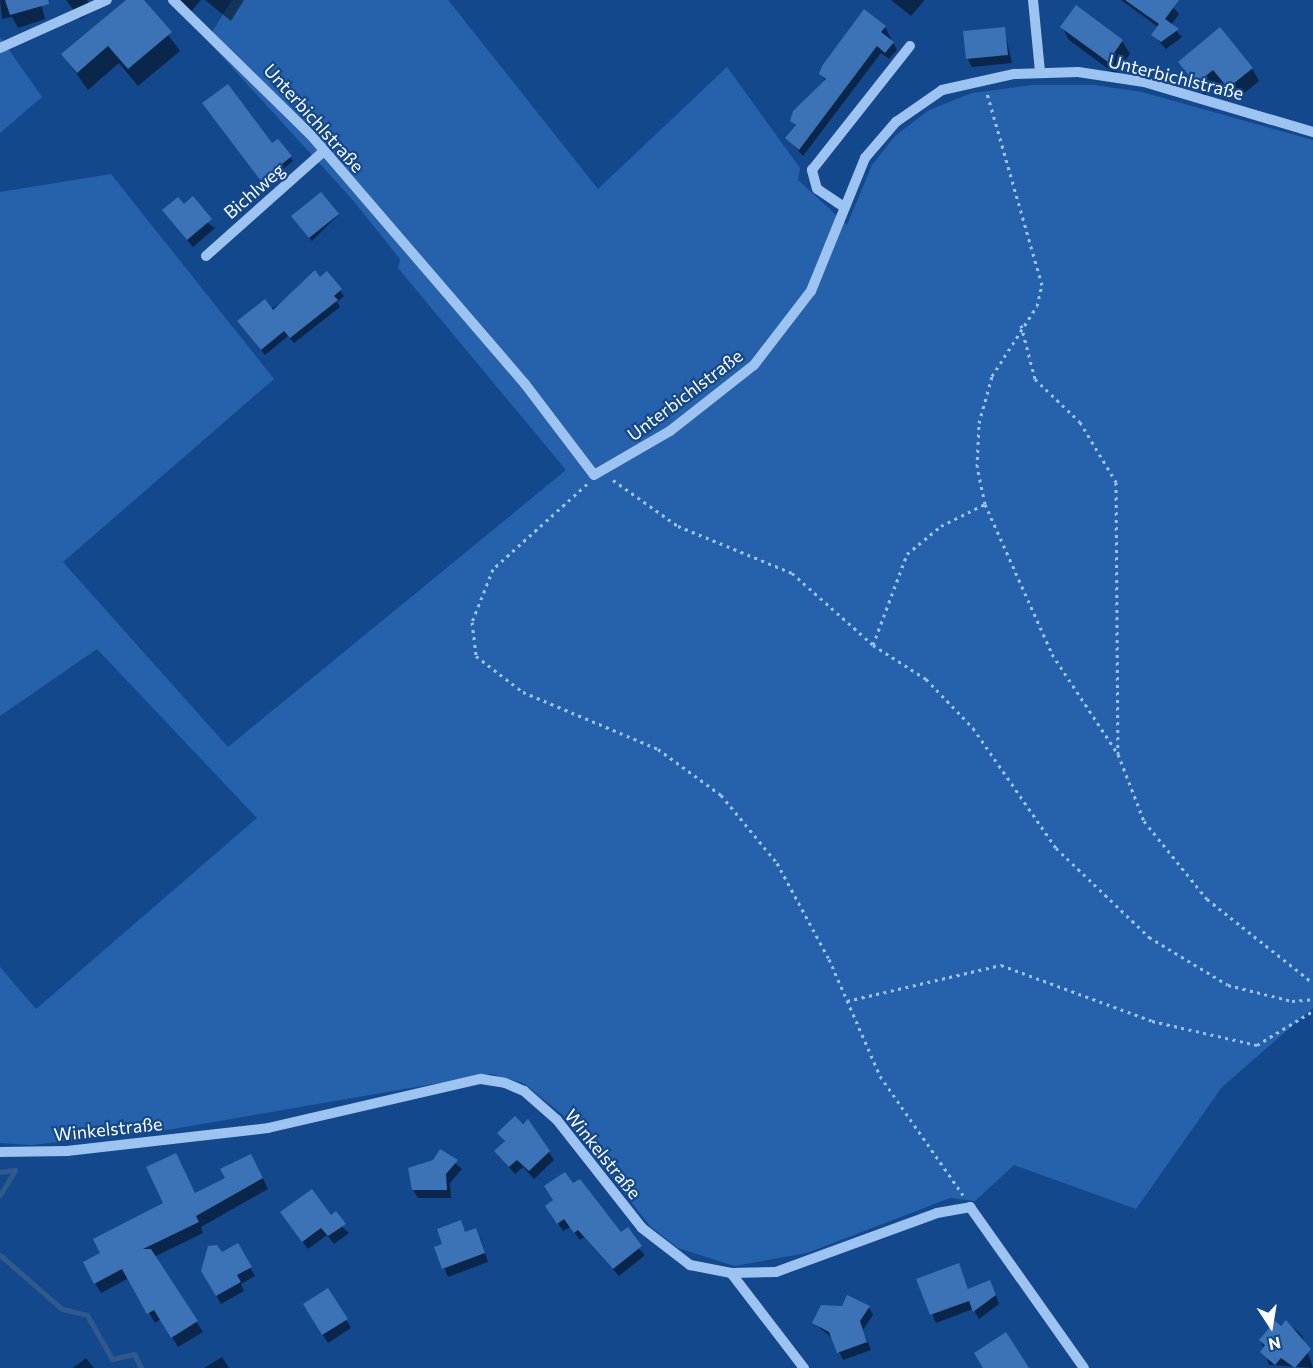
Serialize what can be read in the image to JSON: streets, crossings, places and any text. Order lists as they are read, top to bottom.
{
  "streets": {
    "street": ["Unterbichlstraße", "Bichlweg", "Winkelstraße"]
  },
  "crossings": [
    ["Unterbichlstraße", "Bichlweg"]
  ],
  "north": "bottom"
}
